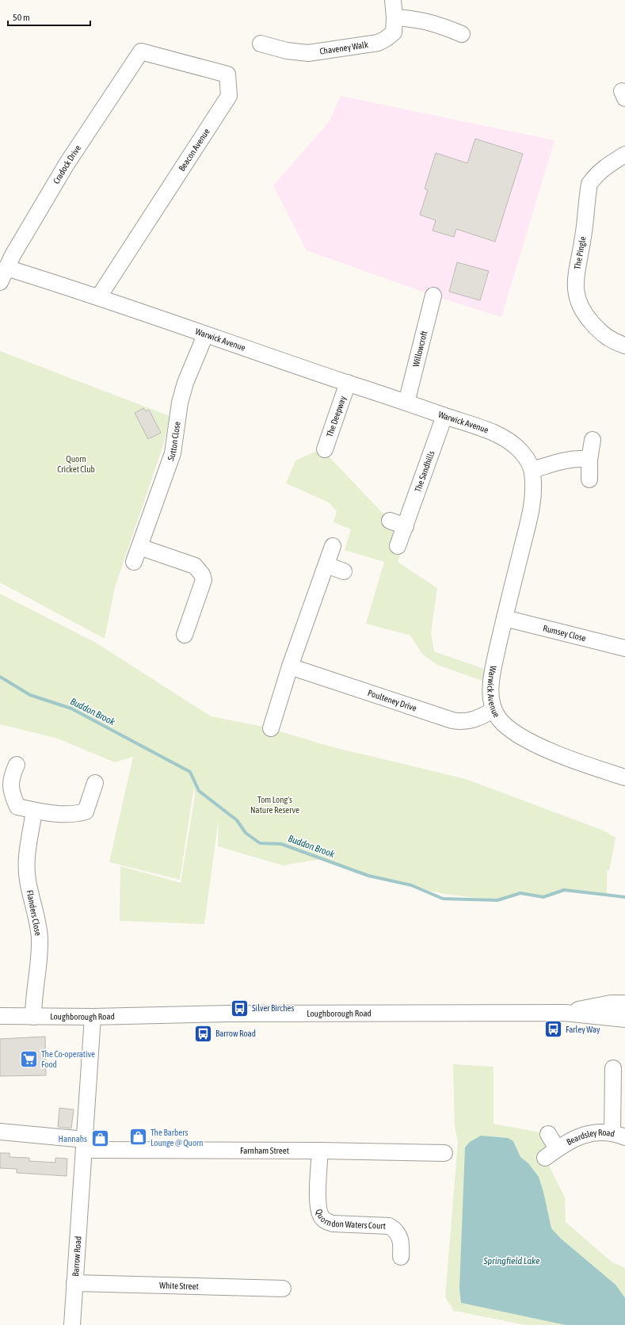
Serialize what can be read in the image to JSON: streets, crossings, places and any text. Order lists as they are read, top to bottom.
{
  "streets": {
    "street": [
      "Chaveney Walk",
      "Beacon Avenue",
      "Cradock Drive",
      "The Pingle",
      "Warwick Avenue",
      "Willowcroft",
      "The Deepway",
      "Sutton Close",
      "The Sandhills",
      "Rumsey Close",
      "Poulteney Drive",
      "Flanders Close",
      "Loughborough Road",
      "Beardsley Road",
      "Farnham Street",
      "Quorndon Waters Court",
      "Barrow Road",
      "White Street"
    ]
  },
  "crossings": [
    ["Beacon Avenue", "Cradock Drive"],
    ["Beacon Avenue", "Warwick Avenue"],
    ["Cradock Drive", "Warwick Avenue"],
    ["Warwick Avenue", "Willowcroft"],
    ["Warwick Avenue", "The Deepway"],
    ["Warwick Avenue", "Sutton Close"],
    ["Warwick Avenue", "The Sandhills"],
    ["Warwick Avenue", "Rumsey Close"],
    ["Warwick Avenue", "Poulteney Drive"],
    ["Flanders Close", "Loughborough Road"],
    ["Loughborough Road", "Barrow Road"],
    ["Farnham Street", "Quorndon Waters Court"],
    ["Farnham Street", "Barrow Road"],
    ["Barrow Road", "White Street"]
  ],
  "water": ["Buddon Brook", "Springfield Lake"],
  "parks": ["Quorn Cricket Club", "Tom Long's Nature Reserve"],
  "places": {
    "bus stop": ["Silver Birches", "Farley Way", "Barrow Road"],
    "supermarket": ["The Co-operative Food"],
    "shop": ["The Barbers Lounge @ Quorn", "Hannahs"]
  },
  "scale_bar": "50 m"
}
